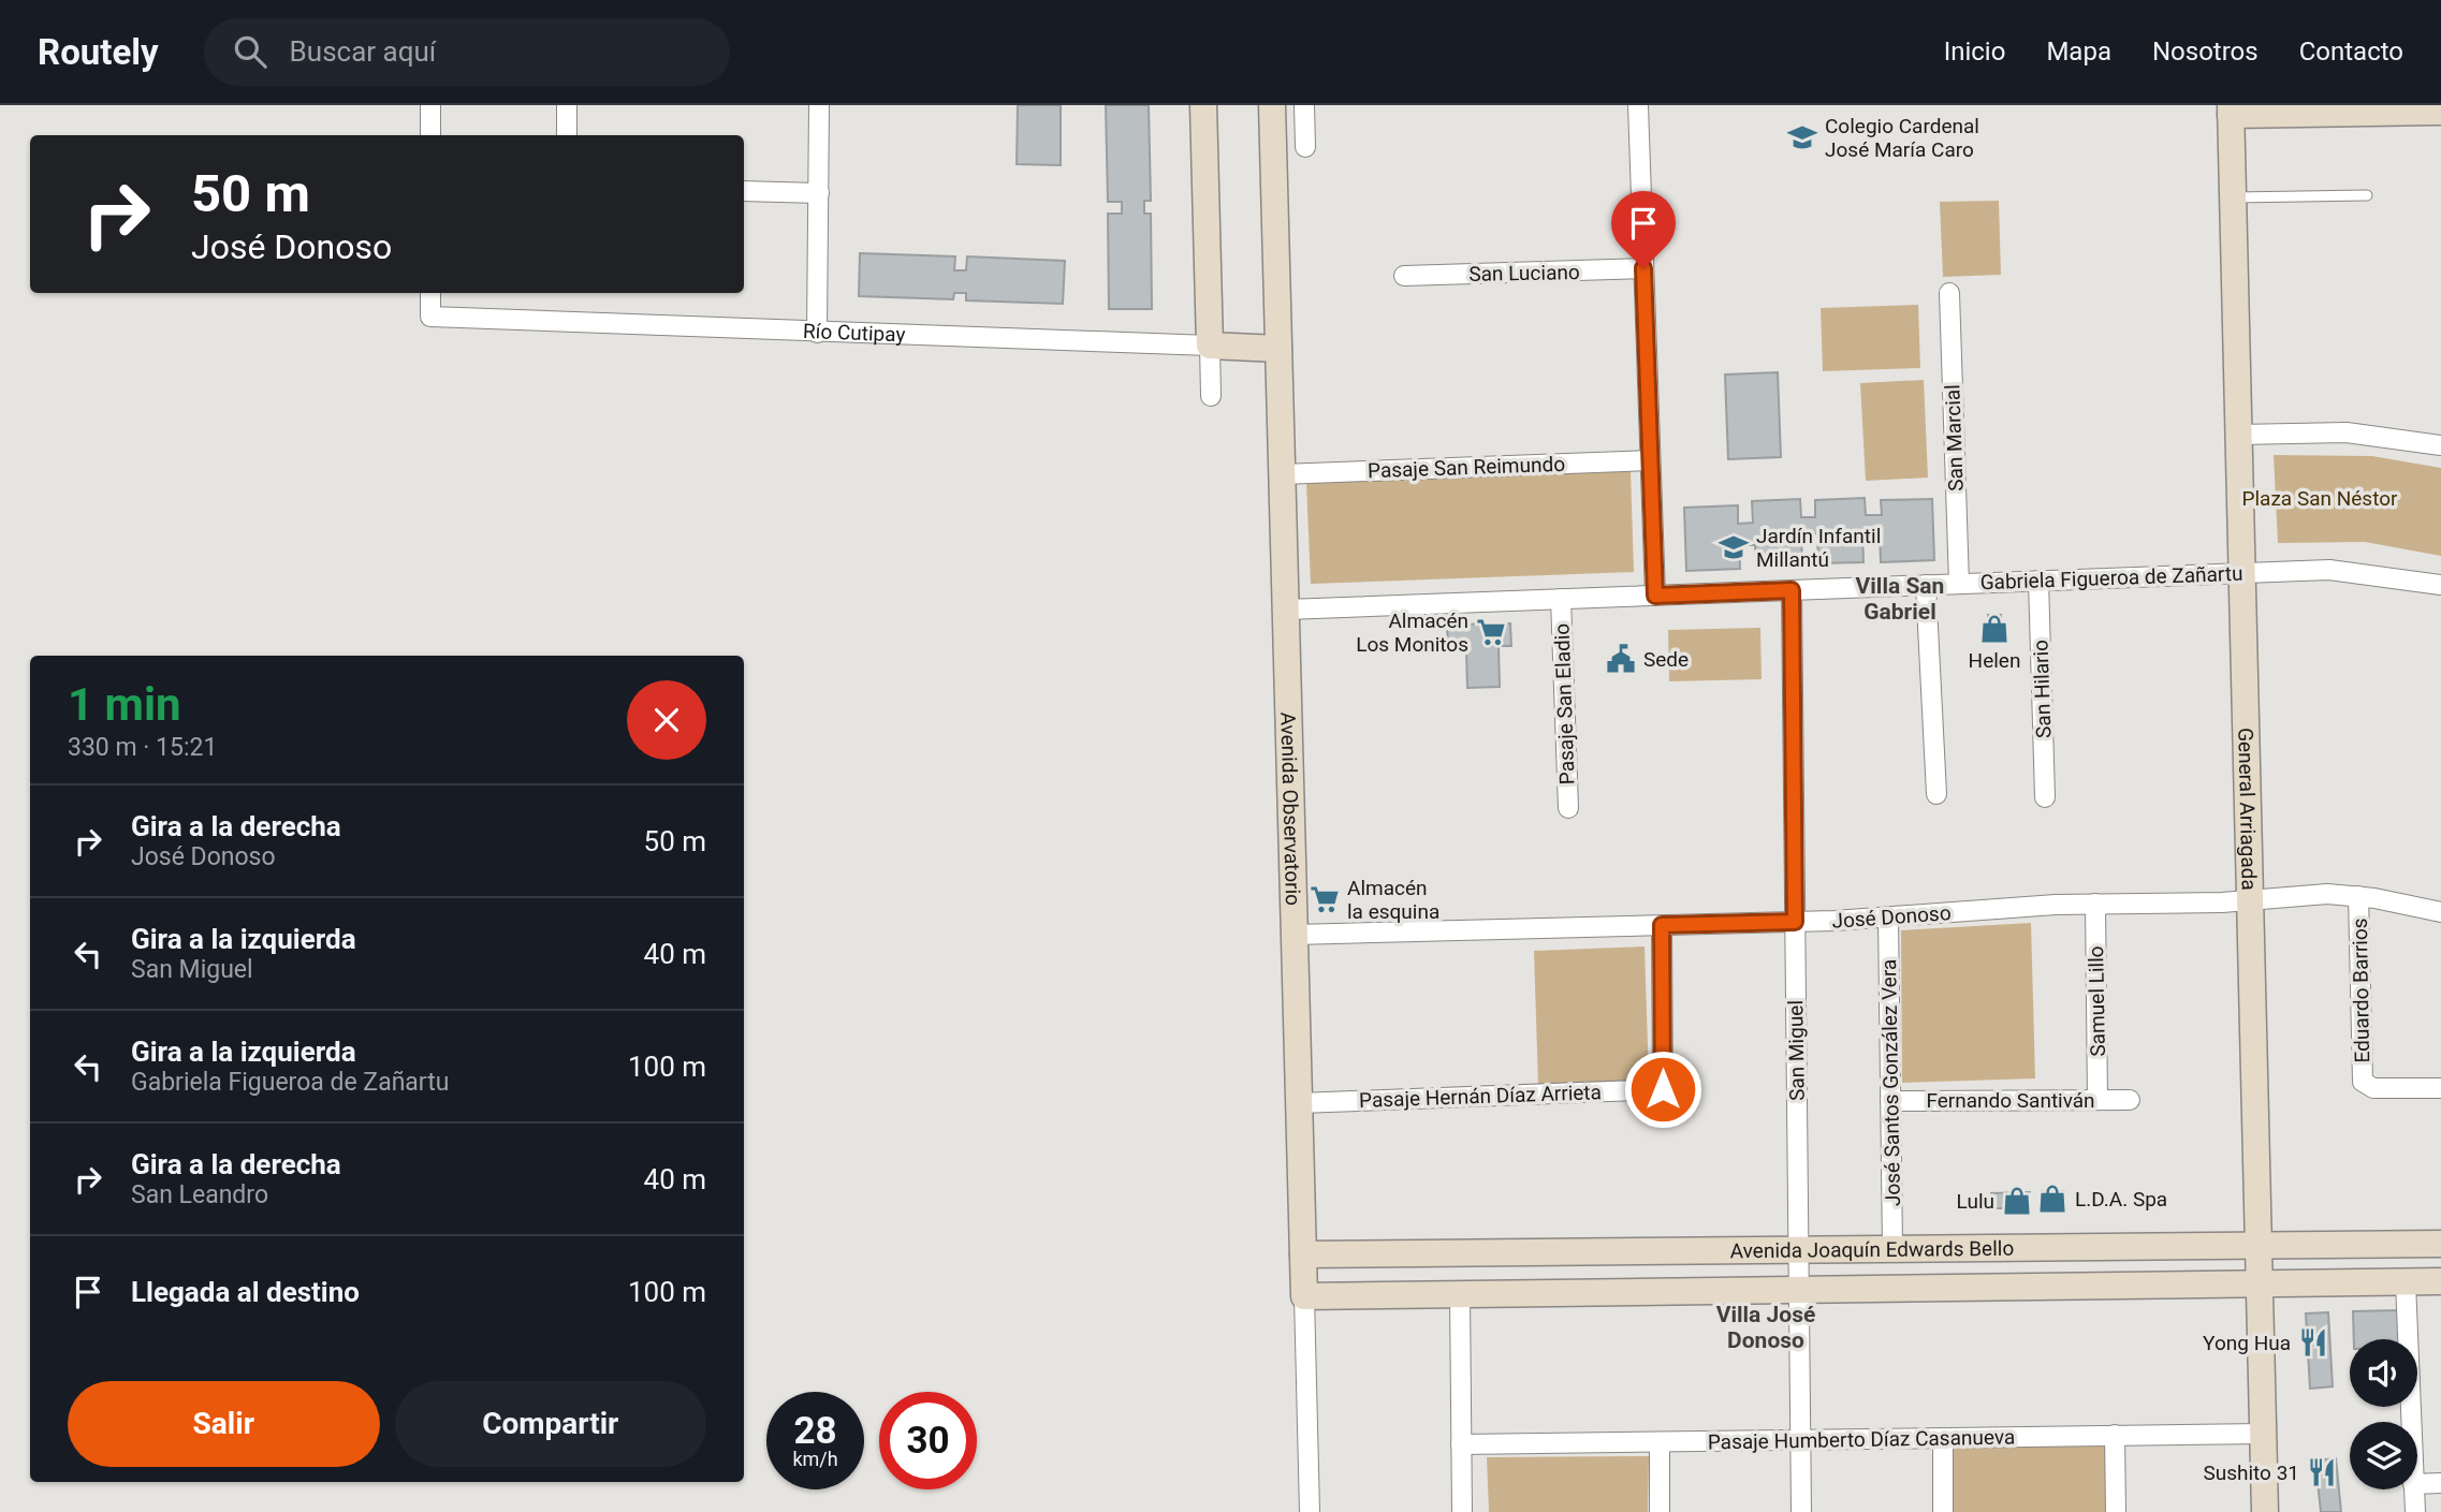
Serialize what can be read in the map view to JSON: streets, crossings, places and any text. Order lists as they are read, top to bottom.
{
  "streets": {
    "street": [
      "San Luciano",
      "Río Cutipay",
      "San Marcial",
      "Pasaje San Reimundo",
      "Gabriela Figueroa de Zañartu",
      "San Hilario",
      "Pasaje San Eladio",
      "Avenida Observatorio",
      "General Arriagada",
      "José Donoso",
      "Eduardo Barrios",
      "Samuel Lillo",
      "San Miguel",
      "José Santos González Vera",
      "Pasaje Hernán Díaz Arrieta",
      "Fernando Santiván",
      "Avenida Joaquín Edwards Bello",
      "Pasaje Humberto Díaz Casanueva"
    ]
  },
  "crossings": [
    ["Río Cutipay", "Avenida Observatorio"],
    ["San Marcial", "Gabriela Figueroa de Zañartu"],
    ["Pasaje San Reimundo", "Avenida Observatorio"],
    ["Gabriela Figueroa de Zañartu", "San Hilario"],
    ["Gabriela Figueroa de Zañartu", "Pasaje San Eladio"],
    ["Gabriela Figueroa de Zañartu", "Avenida Observatorio"],
    ["Gabriela Figueroa de Zañartu", "General Arriagada"],
    ["Gabriela Figueroa de Zañartu", "San Miguel"],
    ["Avenida Observatorio", "José Donoso"],
    ["Avenida Observatorio", "Pasaje Hernán Díaz Arrieta"],
    ["Avenida Observatorio", "Avenida Joaquín Edwards Bello"],
    ["General Arriagada", "José Donoso"],
    ["General Arriagada", "Avenida Joaquín Edwards Bello"],
    ["General Arriagada", "Pasaje Humberto Díaz Casanueva"],
    ["José Donoso", "Eduardo Barrios"],
    ["José Donoso", "Samuel Lillo"],
    ["José Donoso", "San Miguel"],
    ["José Donoso", "José Santos González Vera"],
    ["José Donoso", "Pasaje Hernán Díaz Arrieta"],
    ["Samuel Lillo", "Fernando Santiván"],
    ["San Miguel", "Avenida Joaquín Edwards Bello"],
    ["San Miguel", "Pasaje Humberto Díaz Casanueva"],
    ["José Santos González Vera", "Fernando Santiván"],
    ["José Santos González Vera", "Avenida Joaquín Edwards Bello"]
  ],
  "districts": ["Villa San Gabriel", "Villa José Donoso"],
  "parks": ["Plaza San Néstor"],
  "places": {
    "school or university": ["Colegio Cardenal José María Caro", "Jardín Infantil Millantú"],
    "shop": ["Helen", "L.D.A. Spa", "Lulu"],
    "supermarket": ["Almacén Los Monitos", "Almacén la esquina"],
    "public building": ["Sede"],
    "restaurant": ["Yong Hua", "Sushito 31"]
  },
  "page": {
    "header": "Routely",
    "search": "Buscar aquí",
    "nav": [
      "Inicio",
      "Mapa",
      "Nosotros",
      "Contacto"
    ],
    "turn": ["50 m", "José Donoso"],
    "heading": ["1 min", "330 m · 15:21"],
    "list": [
      {
        "name": "Gira a la derecha",
        "note": "José Donoso",
        "value": "50 m"
      },
      {
        "name": "Gira a la izquierda",
        "note": "San Miguel",
        "value": "40 m"
      },
      {
        "name": "Gira a la izquierda",
        "note": "Gabriela Figueroa de Zañartu",
        "value": "100 m"
      },
      {
        "name": "Gira a la derecha",
        "note": "San Leandro",
        "value": "40 m"
      },
      {
        "name": "Llegada al destino",
        "value": "100 m"
      }
    ],
    "buttons": ["Salir", "Compartir"],
    "speed": "28 km/h",
    "limit": "30"
  }
}
